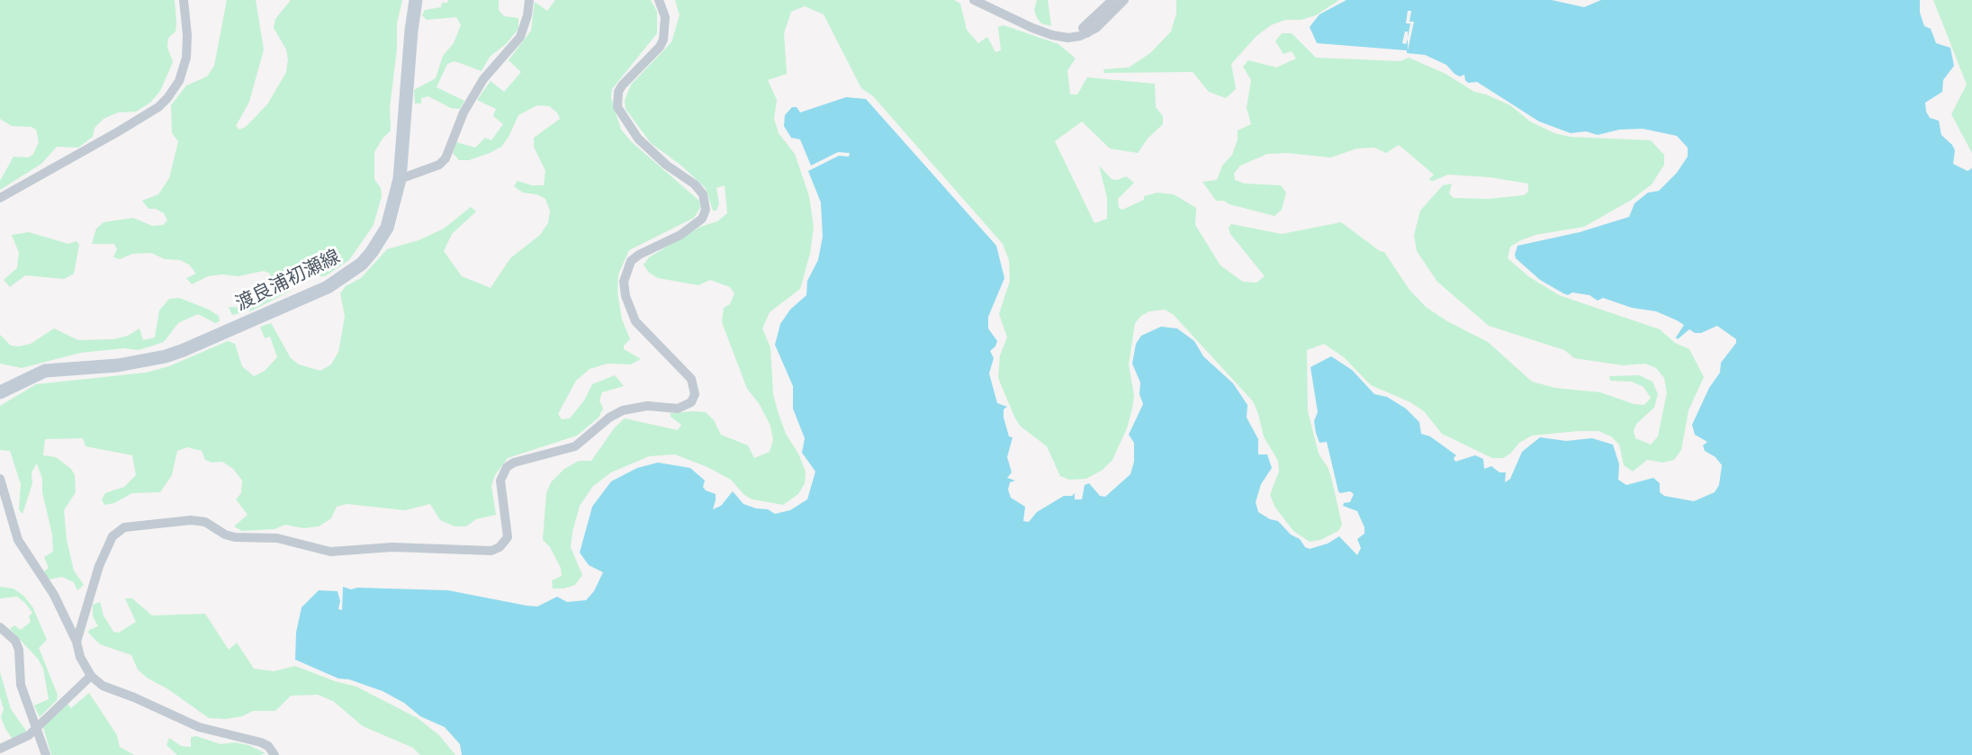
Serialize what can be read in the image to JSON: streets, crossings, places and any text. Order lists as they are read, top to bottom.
{
  "streets": {
    "main road": ["渡良浦初瀬線"]
  }
}
